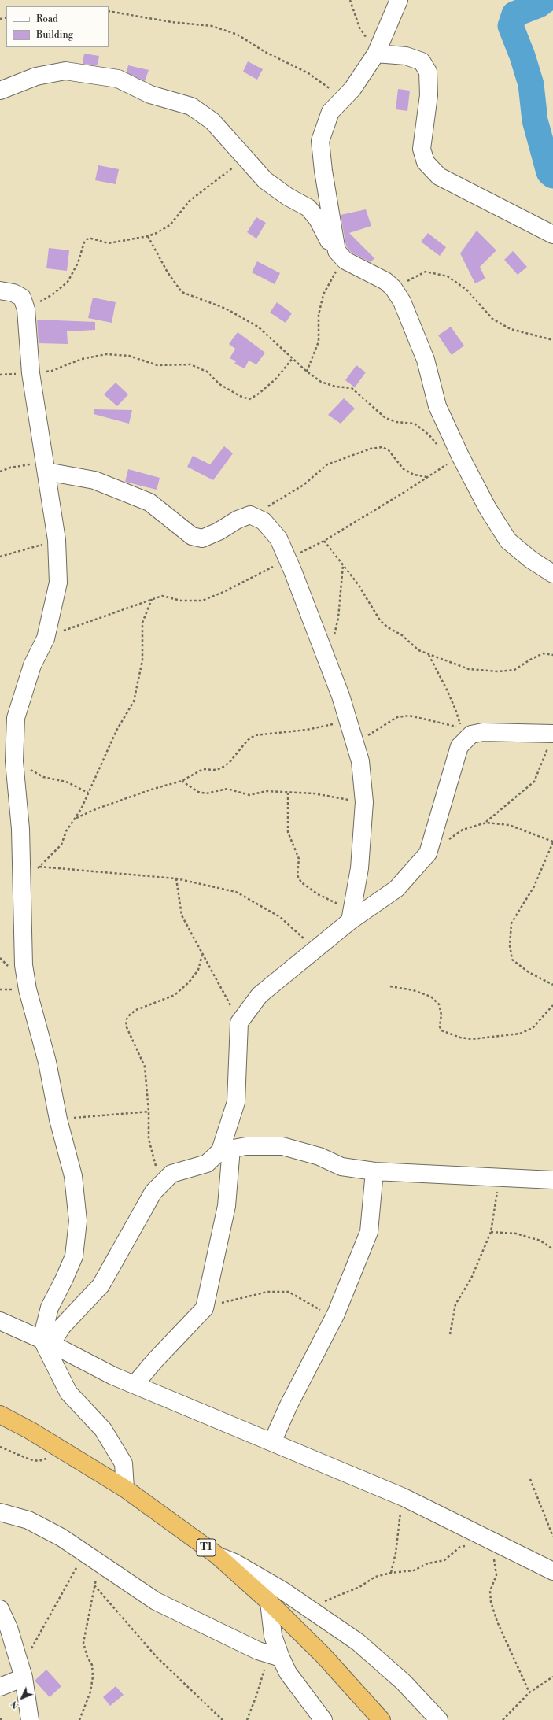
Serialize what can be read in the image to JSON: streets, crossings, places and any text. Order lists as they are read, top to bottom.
{
  "streets": {
    "highway": ["T1"]
  },
  "legend": ["Road", "Building"],
  "north": "bottom left"
}
